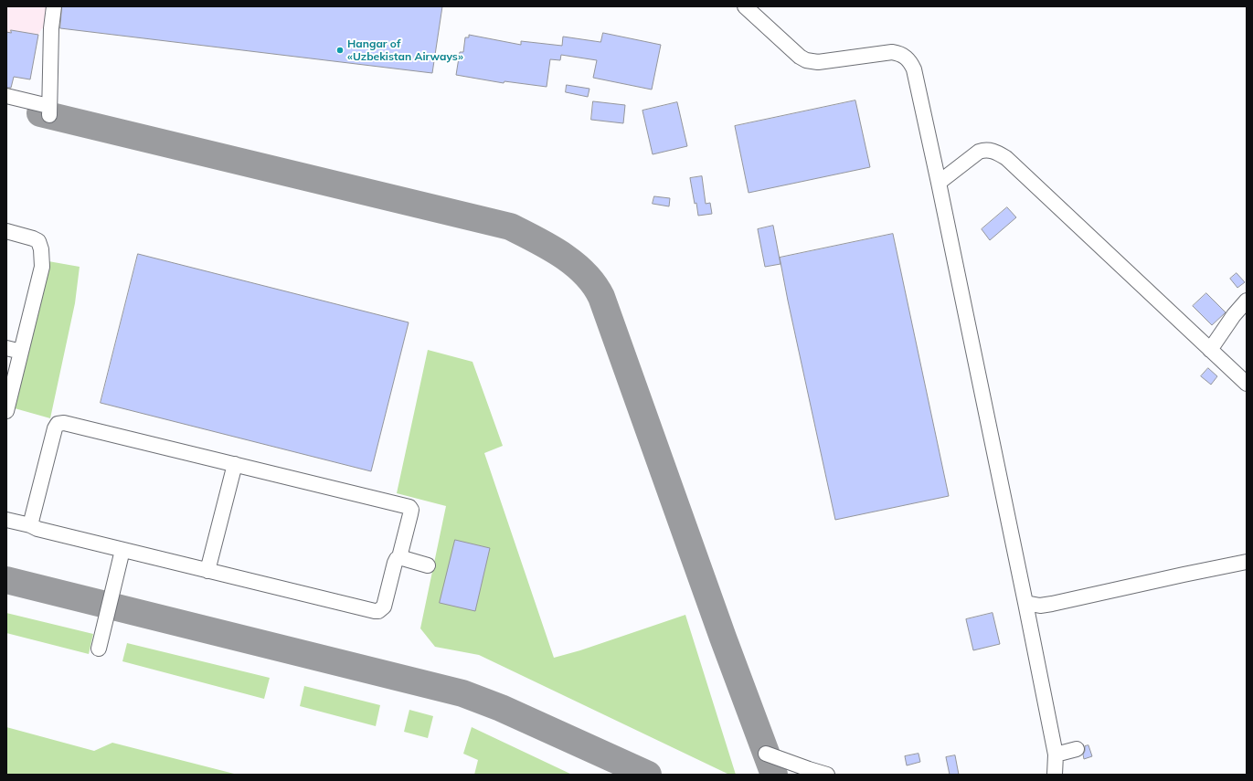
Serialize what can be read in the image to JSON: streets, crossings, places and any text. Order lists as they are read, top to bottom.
{
  "places": ["Hangar of «Uzbekistan Airways»"]
}
